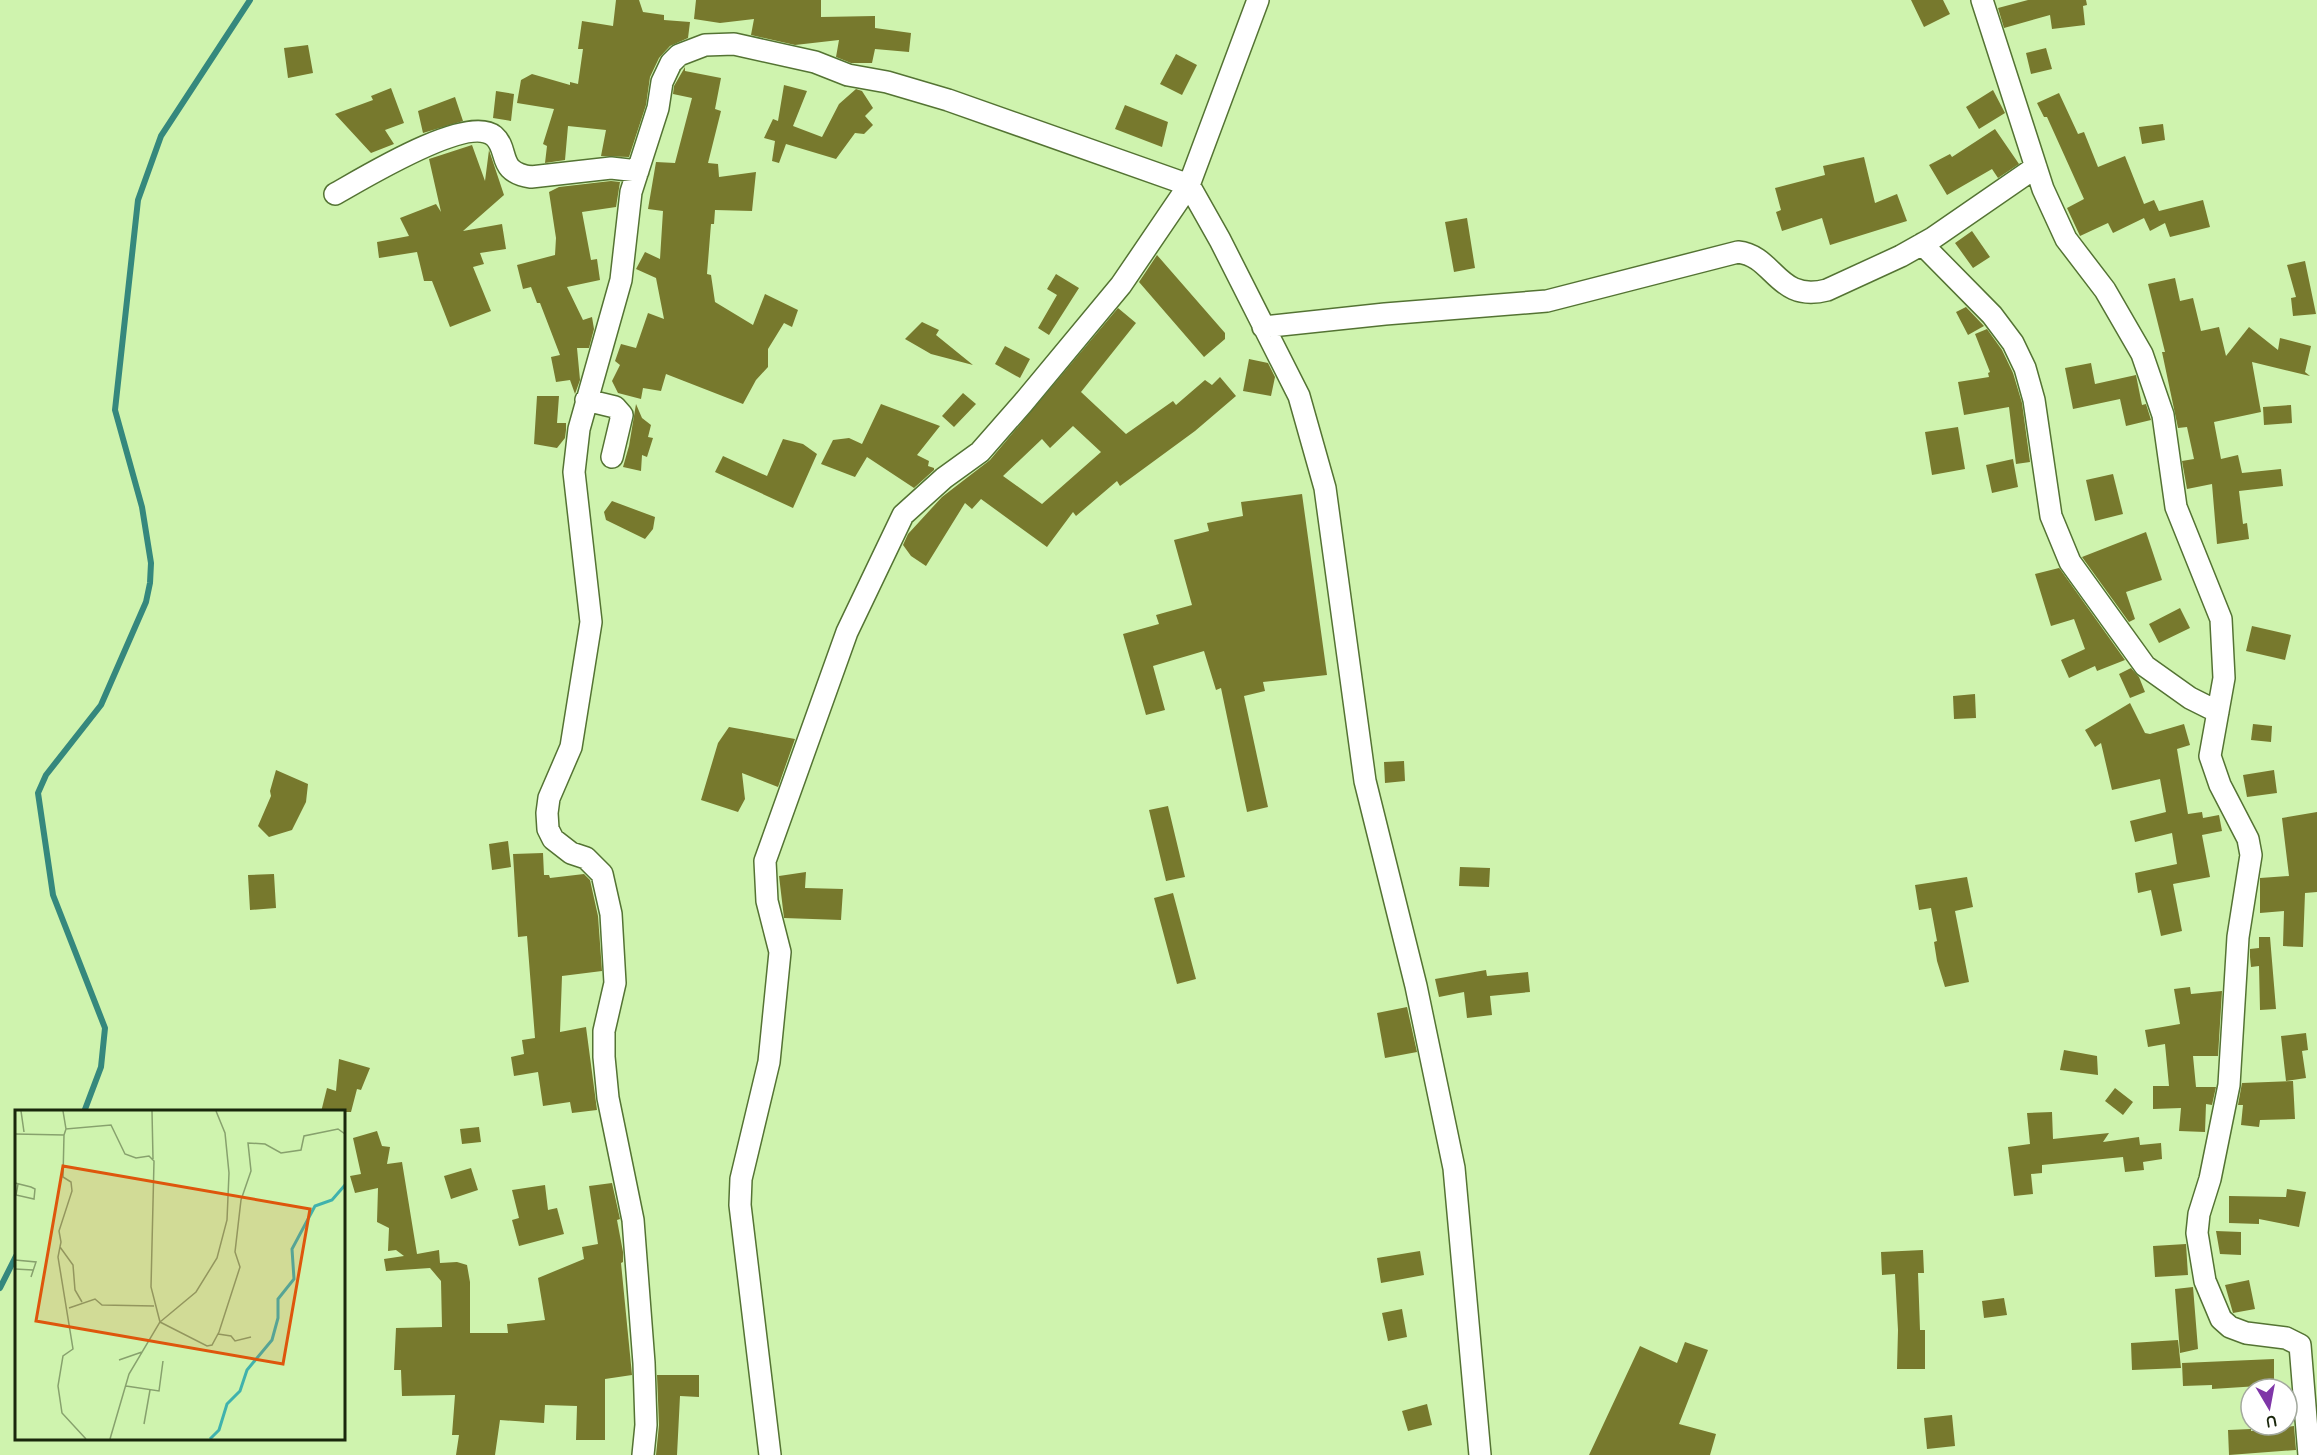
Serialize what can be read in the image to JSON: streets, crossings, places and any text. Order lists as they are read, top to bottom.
{
  "north": "bottom"
}
